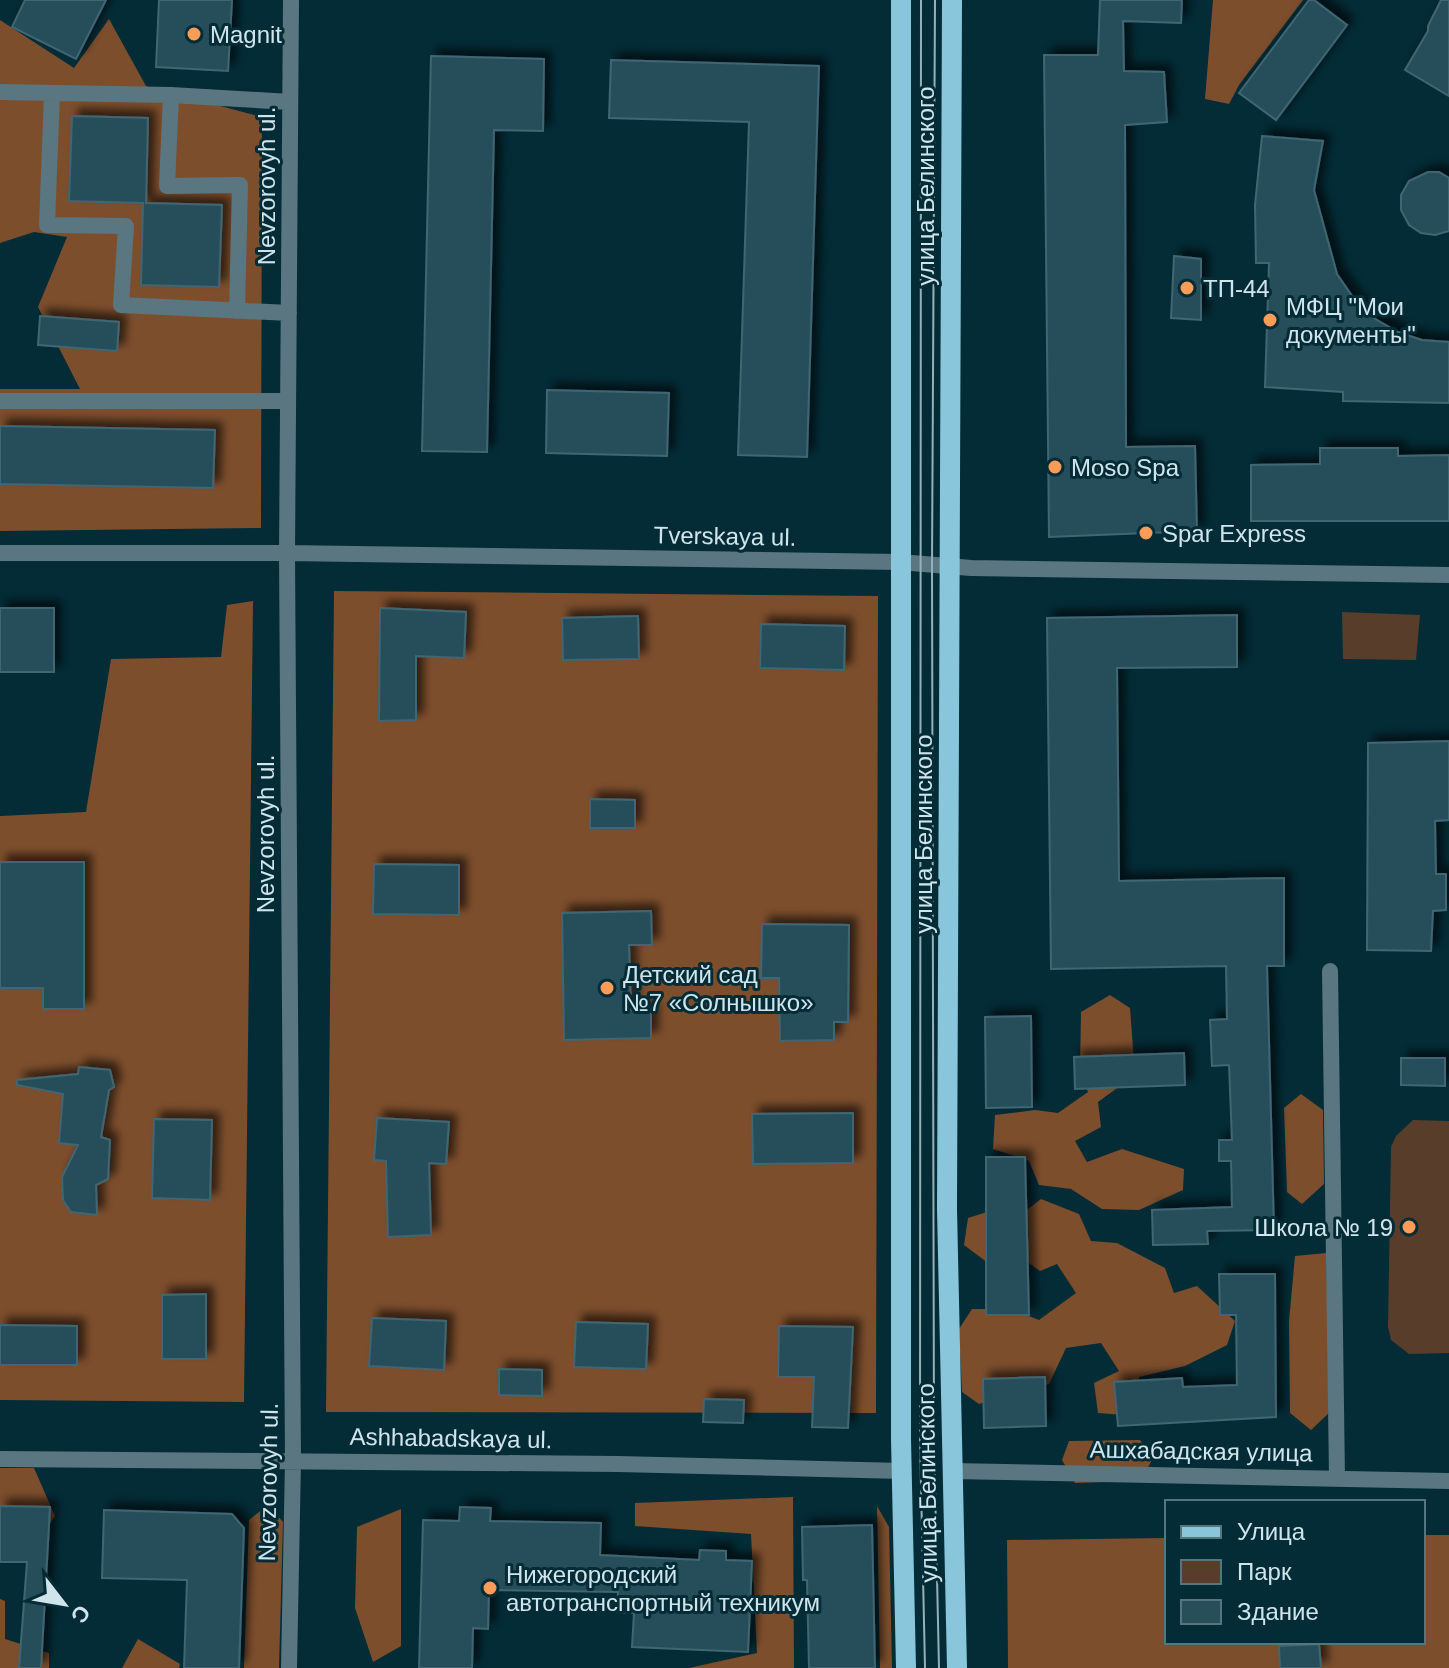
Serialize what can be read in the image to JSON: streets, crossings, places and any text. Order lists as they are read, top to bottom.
{
  "streets": {
    "main road": ["улица Белинского"],
    "street": [
      "Nevzorovyh ul.",
      "Tverskaya ul.",
      "Ashhabadskaya ul.",
      "Ашхабадская улица"
    ]
  },
  "crossings": [
    ["Nevzorovyh ul.", "Tverskaya ul."],
    ["Nevzorovyh ul.", "Ashhabadskaya ul."],
    ["улица Белинского", "Tverskaya ul."],
    ["улица Белинского", "Ashhabadskaya ul."],
    ["улица Белинского", "Ашхабадская улица"]
  ],
  "places": [
    "Magnit",
    "ТП-44",
    "МФЦ \"Мои документы\"",
    "Moso Spa",
    "Spar Express",
    "Детский сад №7 «Солнышко»",
    "Школа № 19",
    "Нижегородский автотранспортный техникум"
  ],
  "legend": ["Улица", "Парк", "Здание"],
  "north": "bottom right"
}
